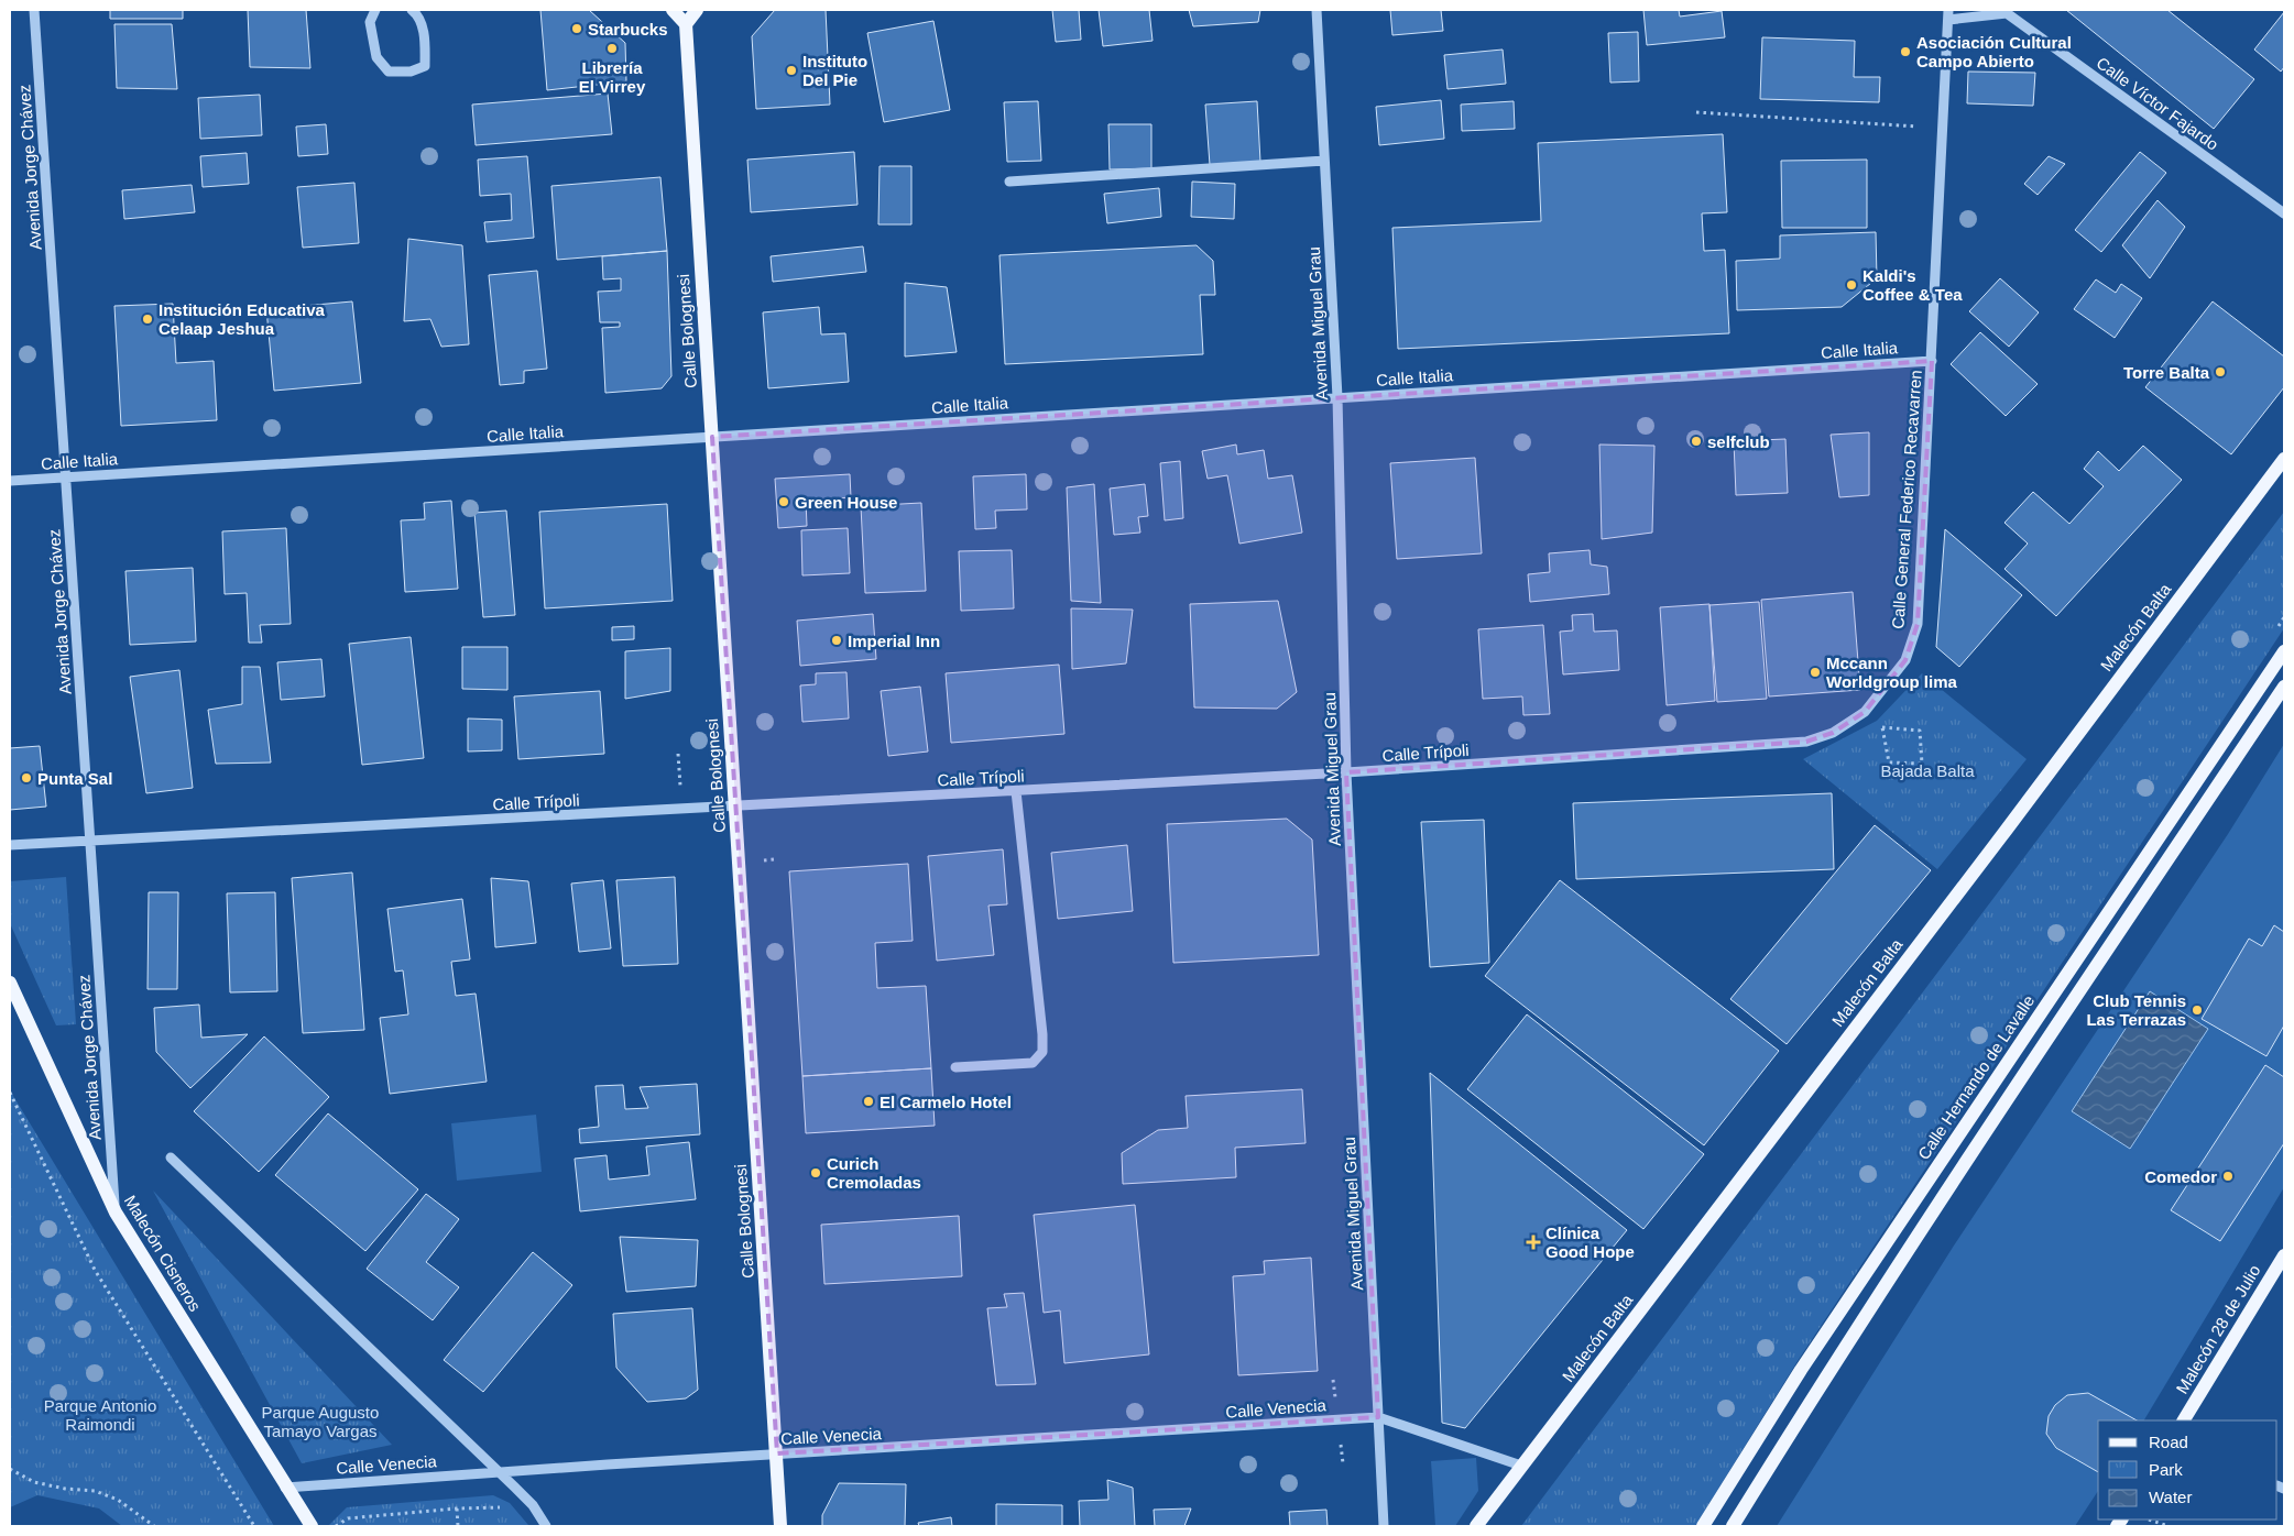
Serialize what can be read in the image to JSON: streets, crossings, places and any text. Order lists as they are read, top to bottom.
{
  "streets": {
    "main road": [
      "Calle Bolognesi",
      "Malecón Balta",
      "Calle Hernando de Lavalle",
      "Malecón Cisneros",
      "Malecón 28 de Julio"
    ],
    "street": [
      "Calle Víctor Fajardo",
      "Avenida Jorge Chávez",
      "Avenida Miguel Grau",
      "Calle Italia",
      "Calle General Federico Recavarren",
      "Calle Trípoli",
      "Calle Venecia"
    ]
  },
  "crossings": [
    ["Calle Víctor Fajardo", "Calle General Federico Recavarren"],
    ["Avenida Jorge Chávez", "Calle Italia"],
    ["Avenida Jorge Chávez", "Calle Trípoli"],
    ["Avenida Jorge Chávez", "Malecón Cisneros"],
    ["Avenida Miguel Grau", "Calle Italia"],
    ["Avenida Miguel Grau", "Calle Trípoli"],
    ["Avenida Miguel Grau", "Calle Venecia"],
    ["Calle Bolognesi", "Calle Italia"],
    ["Calle Bolognesi", "Calle Trípoli"],
    ["Calle Bolognesi", "Calle Venecia"],
    ["Calle Italia", "Calle General Federico Recavarren"],
    ["Calle General Federico Recavarren", "Calle Trípoli"],
    ["Malecón Cisneros", "Calle Venecia"]
  ],
  "parks": ["Bajada Balta", "Parque Antonio Raimondi", "Parque Augusto Tamayo Vargas"],
  "places": {
    "other": [
      "Starbucks",
      "Librería El Virrey",
      "Asociación Cultural Campo Abierto",
      "Instituto Del Pie",
      "Kaldi's Coffee & Tea",
      "Institución Educativa Celaap Jeshua",
      "Torre Balta",
      "selfclub",
      "Green House",
      "Imperial Inn",
      "Mccann Worldgroup lima",
      "Punta Sal",
      "Club Tennis Las Terrazas",
      "El Carmelo Hotel",
      "Curich Cremoladas",
      "Comedor"
    ],
    "health": ["Clínica Good Hope"]
  },
  "legend": ["Road", "Park", "Water"]
}
